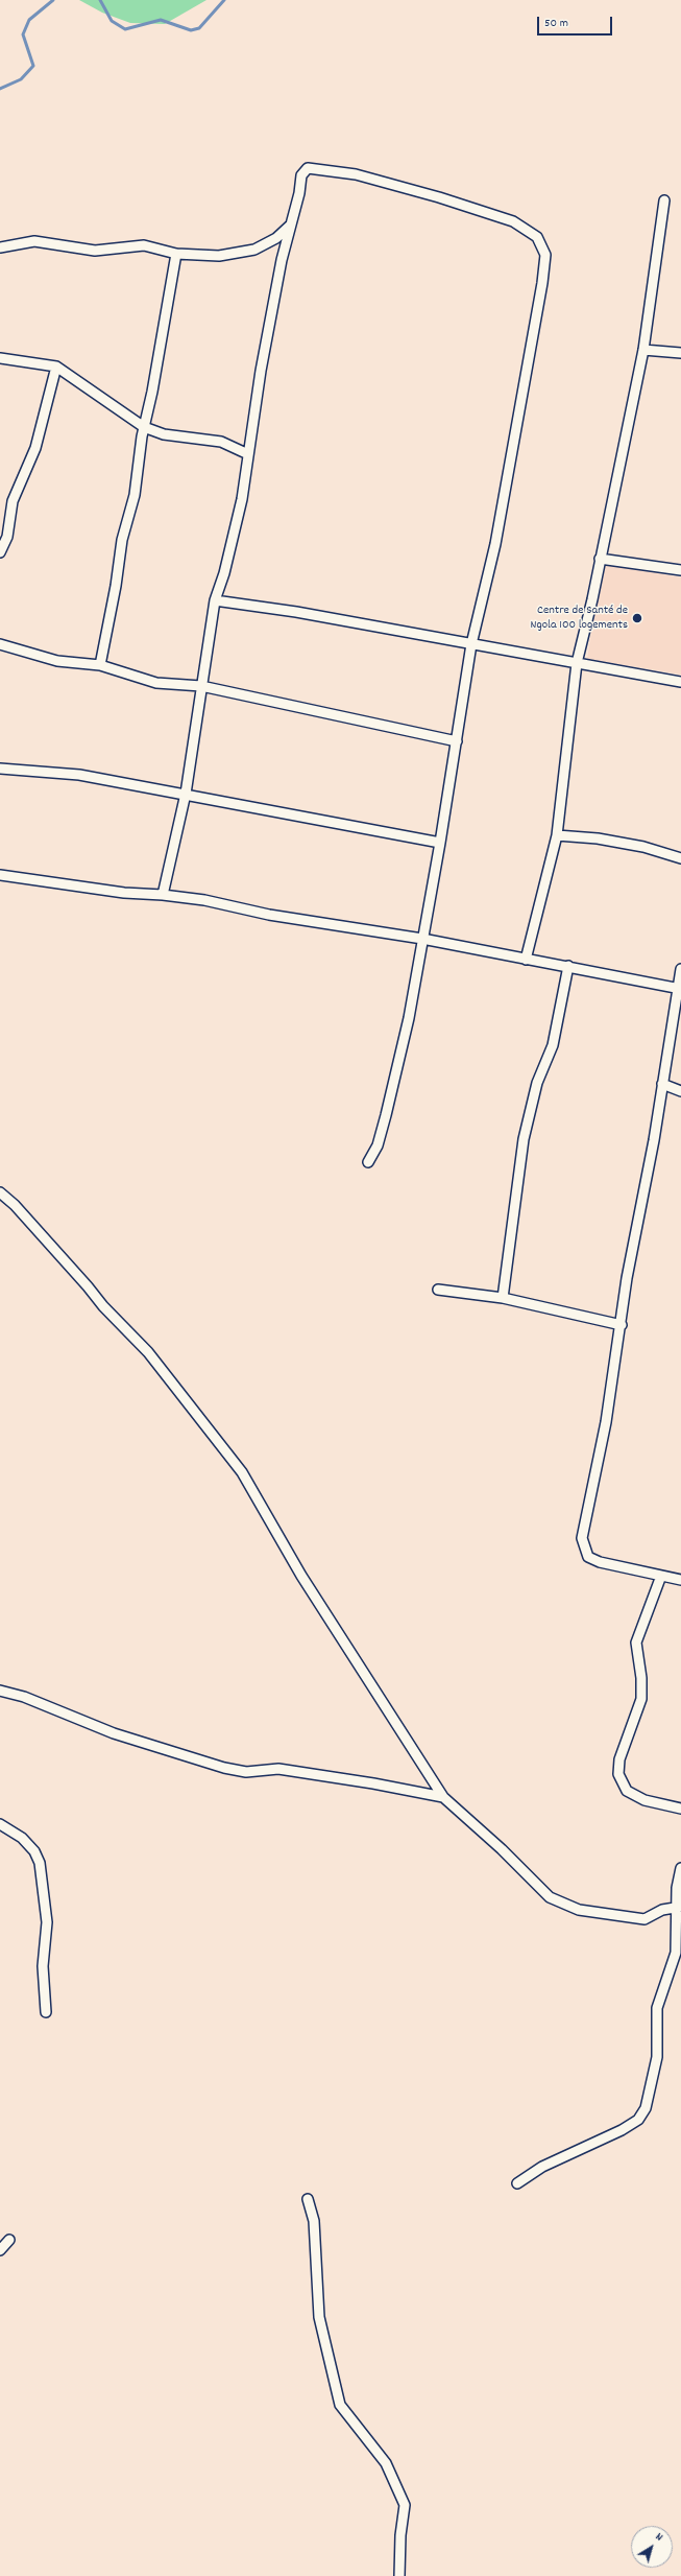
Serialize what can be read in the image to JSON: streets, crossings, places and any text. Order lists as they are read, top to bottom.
{
  "places": ["Centre de Santé de Ngola 100 logements"],
  "scale_bar": "50 m",
  "north": "top right"
}
